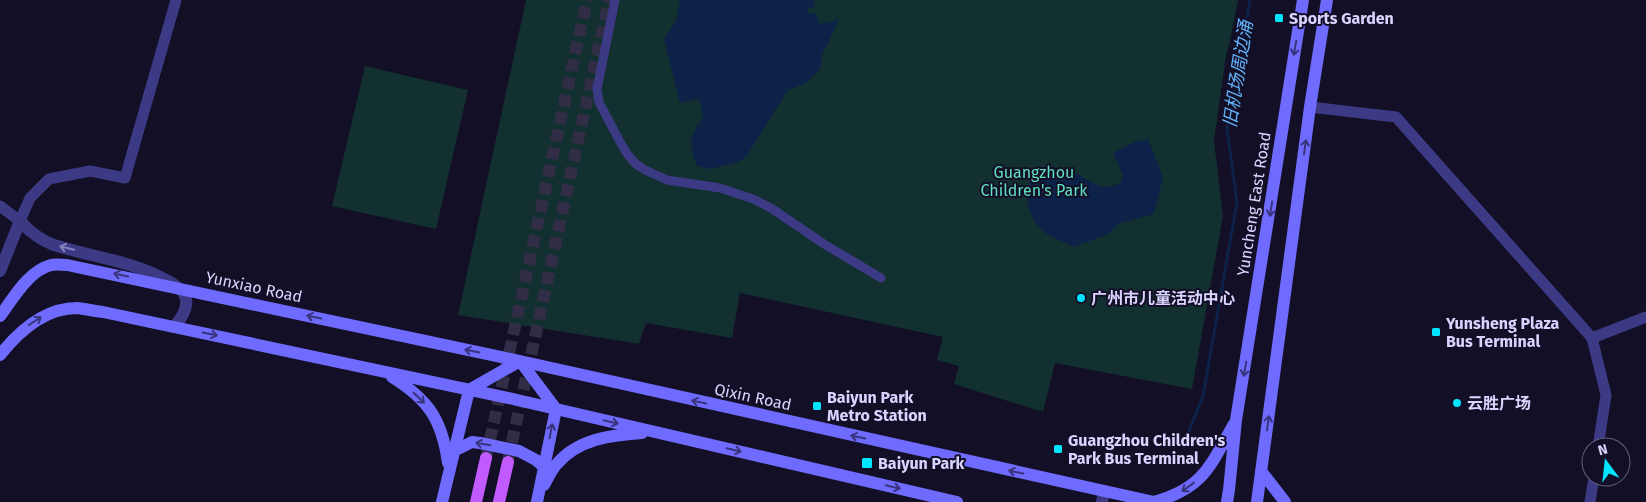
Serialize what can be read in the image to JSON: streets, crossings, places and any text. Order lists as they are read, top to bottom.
{
  "streets": {
    "main road": ["Yuncheng East Road", "Yunxiao Road", "Qixin Road"]
  },
  "crossings": [
    ["Yunxiao Road", "Qixin Road"]
  ],
  "water": ["旧机场周边涌"],
  "parks": ["Guangzhou Children's Park"],
  "places": {
    "transit": [
      "Sports Garden",
      "Yunsheng Plaza Bus Terminal",
      "Baiyun Park Metro Station",
      "Guangzhou Children's Park Bus Terminal",
      "Baiyun Park"
    ],
    "other": ["广州市儿童活动中心", "云胜广场"]
  },
  "north": "top"
}
